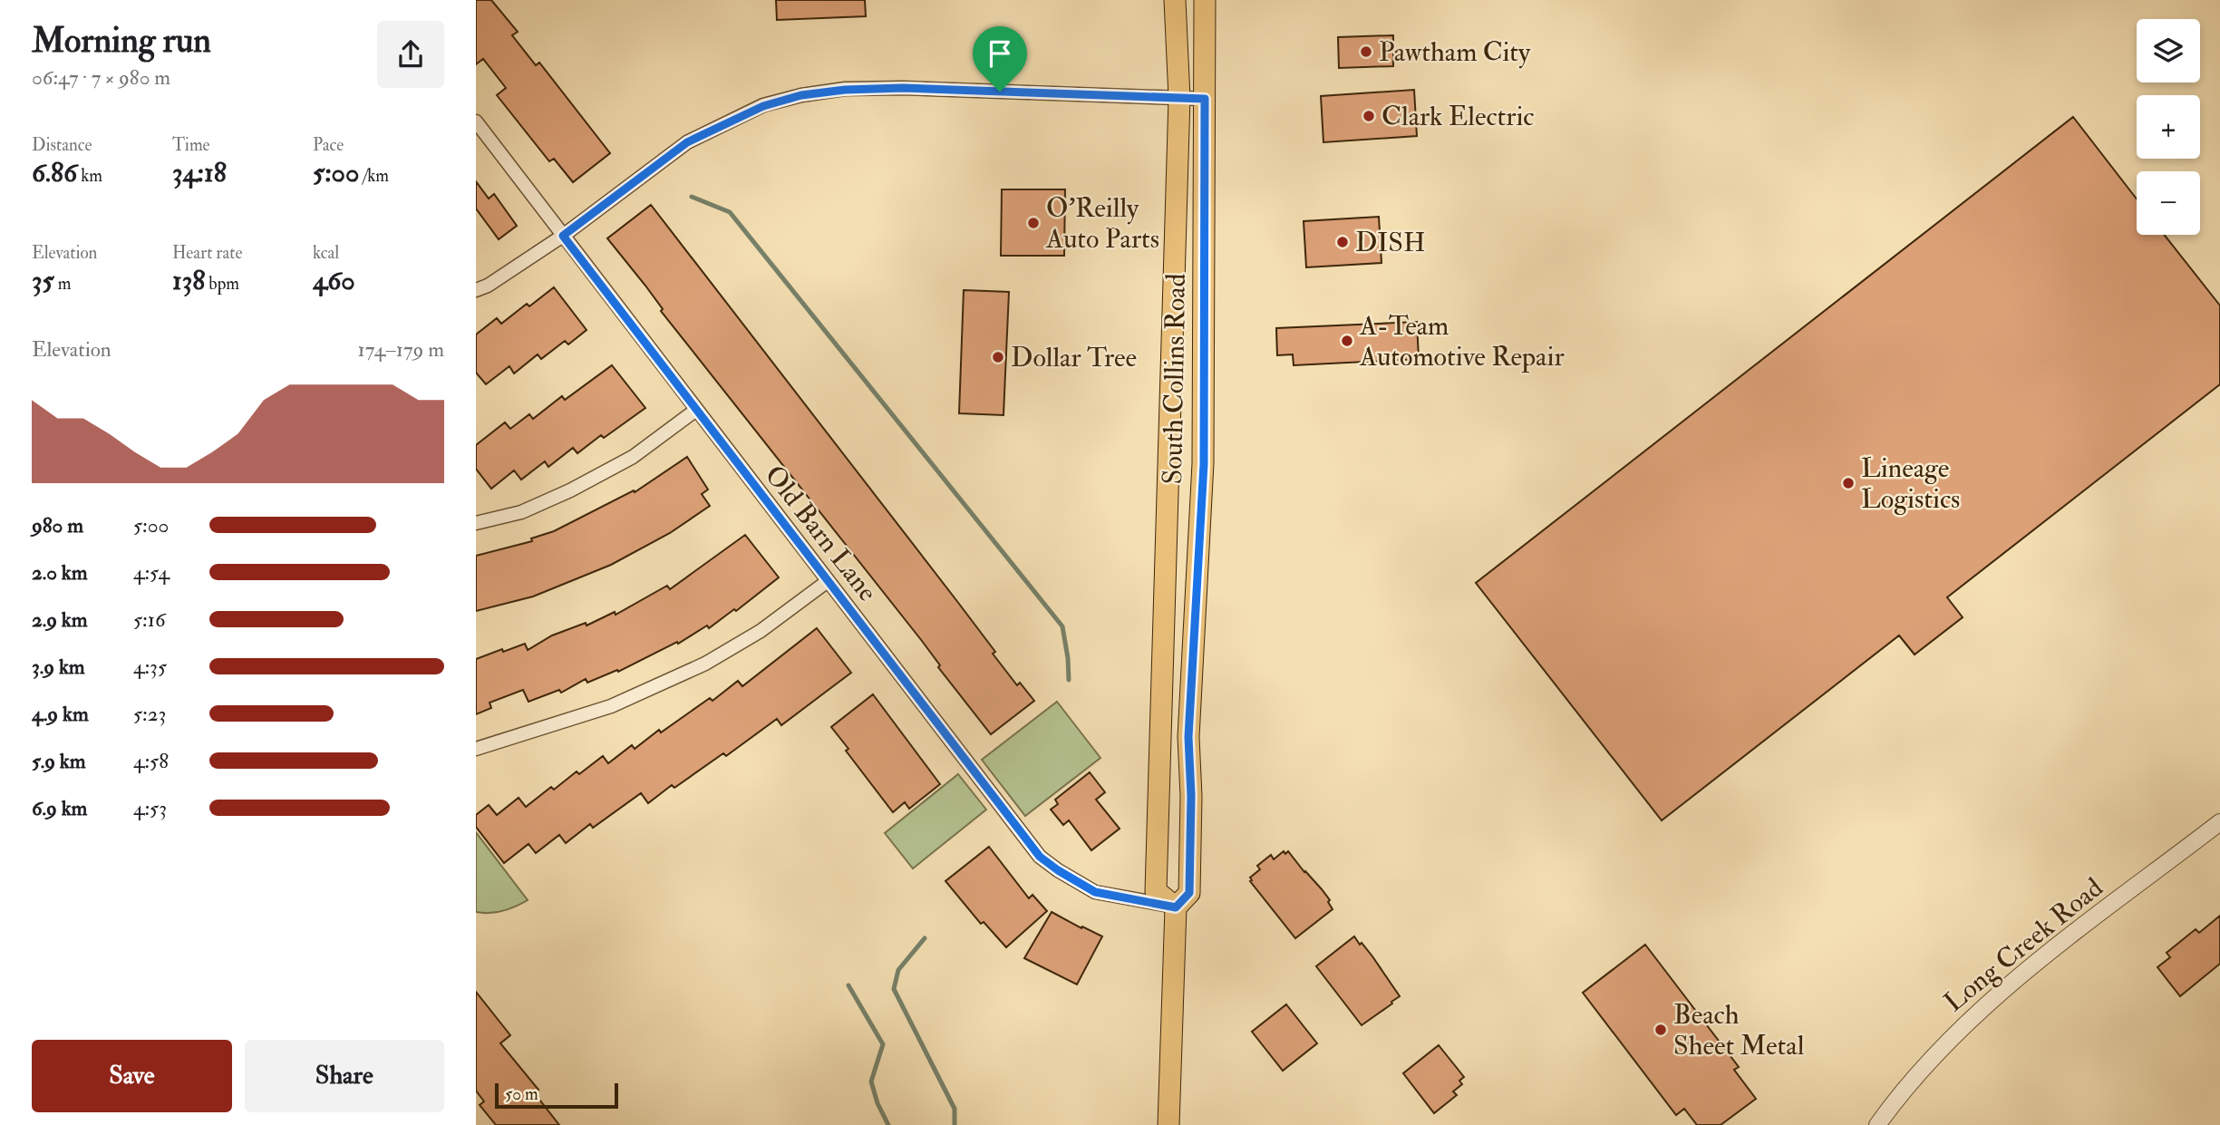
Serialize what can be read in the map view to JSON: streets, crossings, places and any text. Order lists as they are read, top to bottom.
{
  "streets": {
    "main road": ["South Collins Road"],
    "street": ["Old Barn Lane", "Long Creek Road"]
  },
  "crossings": [
    ["South Collins Road", "Old Barn Lane"]
  ],
  "places": [
    "Pawtham City",
    "Clark Electric",
    "O'Reilly Auto Parts",
    "DISH",
    "A-Team Automotive Repair",
    "Dollar Tree",
    "Lineage Logistics",
    "Beach Sheet Metal"
  ],
  "scale_bar": "50 m",
  "page": {
    "heading": ["Morning run", "06:47 · 7 × 980 m"],
    "map_buttons": ["+", "−"],
    "stats": [
      ["Distance", "6.86 km"],
      ["Time", "34:18"],
      ["Pace", "5:00 /km"],
      ["Elevation", "35 m"],
      ["Heart rate", "138 bpm"],
      ["kcal", "460"]
    ],
    "chart": ["Elevation", "174–179 m"],
    "list": [
      {
        "name": "980 m",
        "note": "5:00"
      },
      {
        "name": "2.0 km",
        "note": "4:54"
      },
      {
        "name": "2.9 km",
        "note": "5:16"
      },
      {
        "name": "3.9 km",
        "note": "4:35"
      },
      {
        "name": "4.9 km",
        "note": "5:23"
      },
      {
        "name": "5.9 km",
        "note": "4:58"
      },
      {
        "name": "6.9 km",
        "note": "4:53"
      }
    ],
    "buttons": ["Save", "Share"],
    "scale": "50 m"
  }
}
